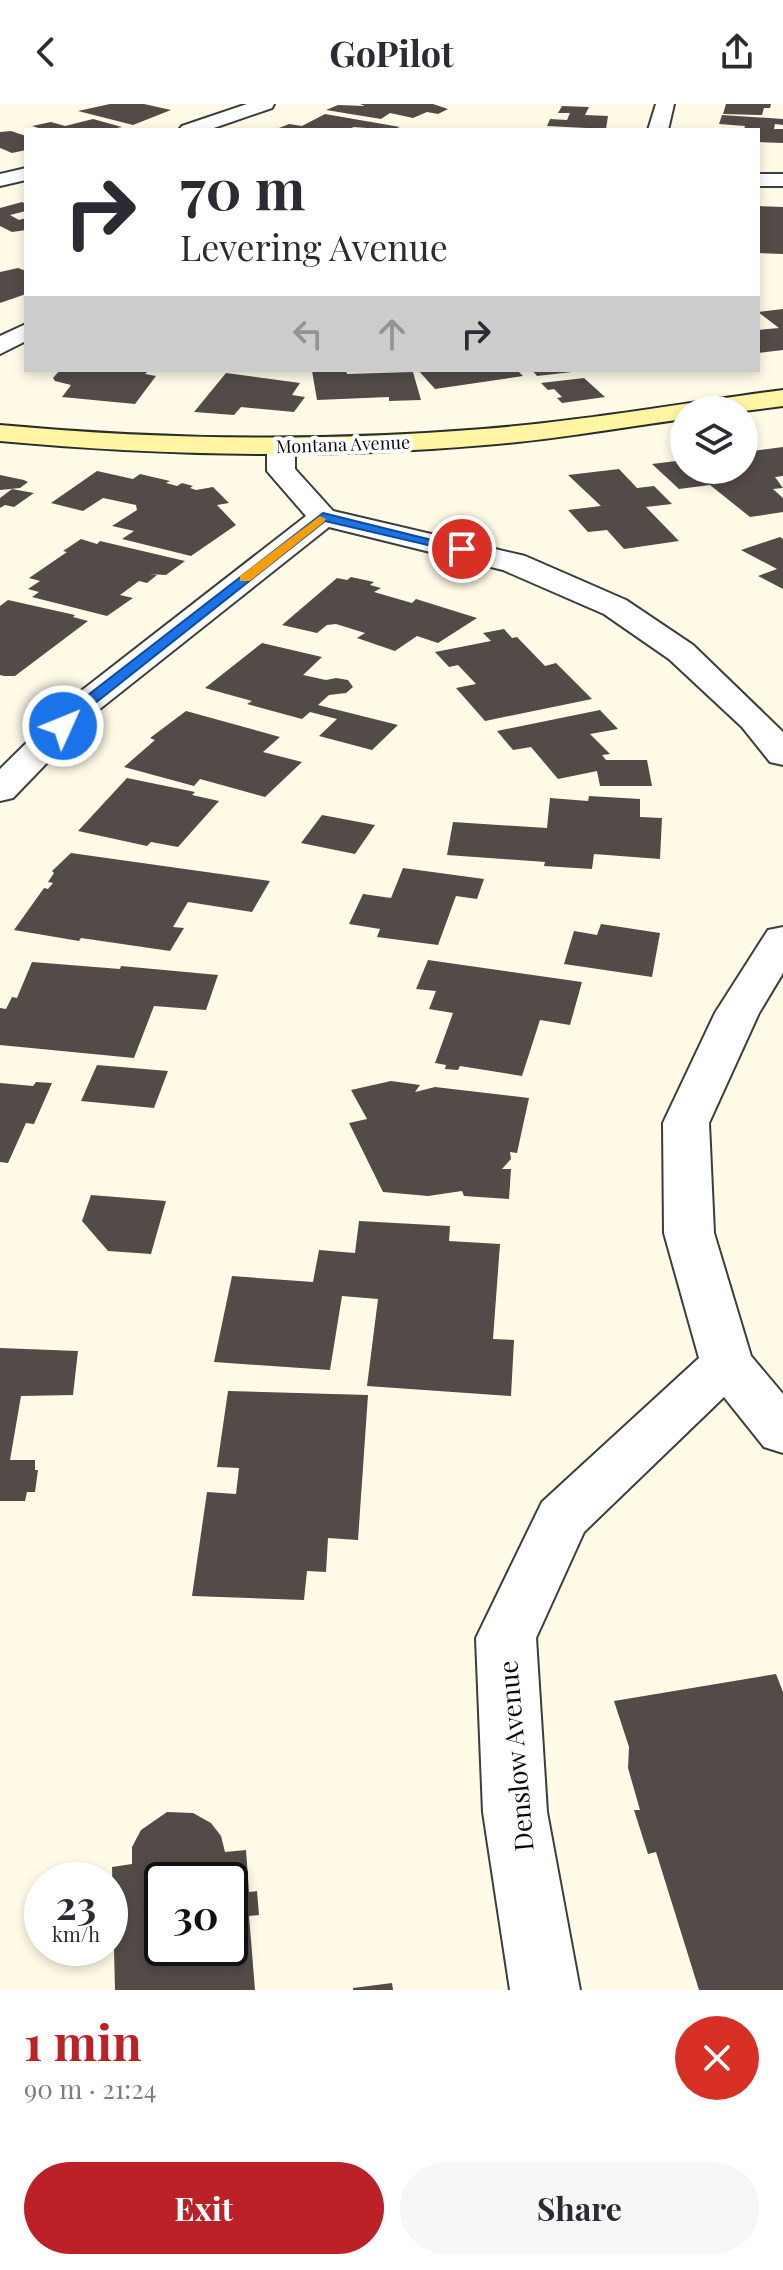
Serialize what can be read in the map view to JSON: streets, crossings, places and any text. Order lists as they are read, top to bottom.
{
  "streets": {
    "street": ["Montana Avenue", "Denslow Avenue"]
  },
  "page": {
    "header": "GoPilot",
    "turn": ["70 m", "Levering Avenue"],
    "speed": "23 km/h",
    "limit": "30",
    "heading": ["1 min", "90 m · 21:24"],
    "buttons": ["Exit", "Share"]
  }
}
